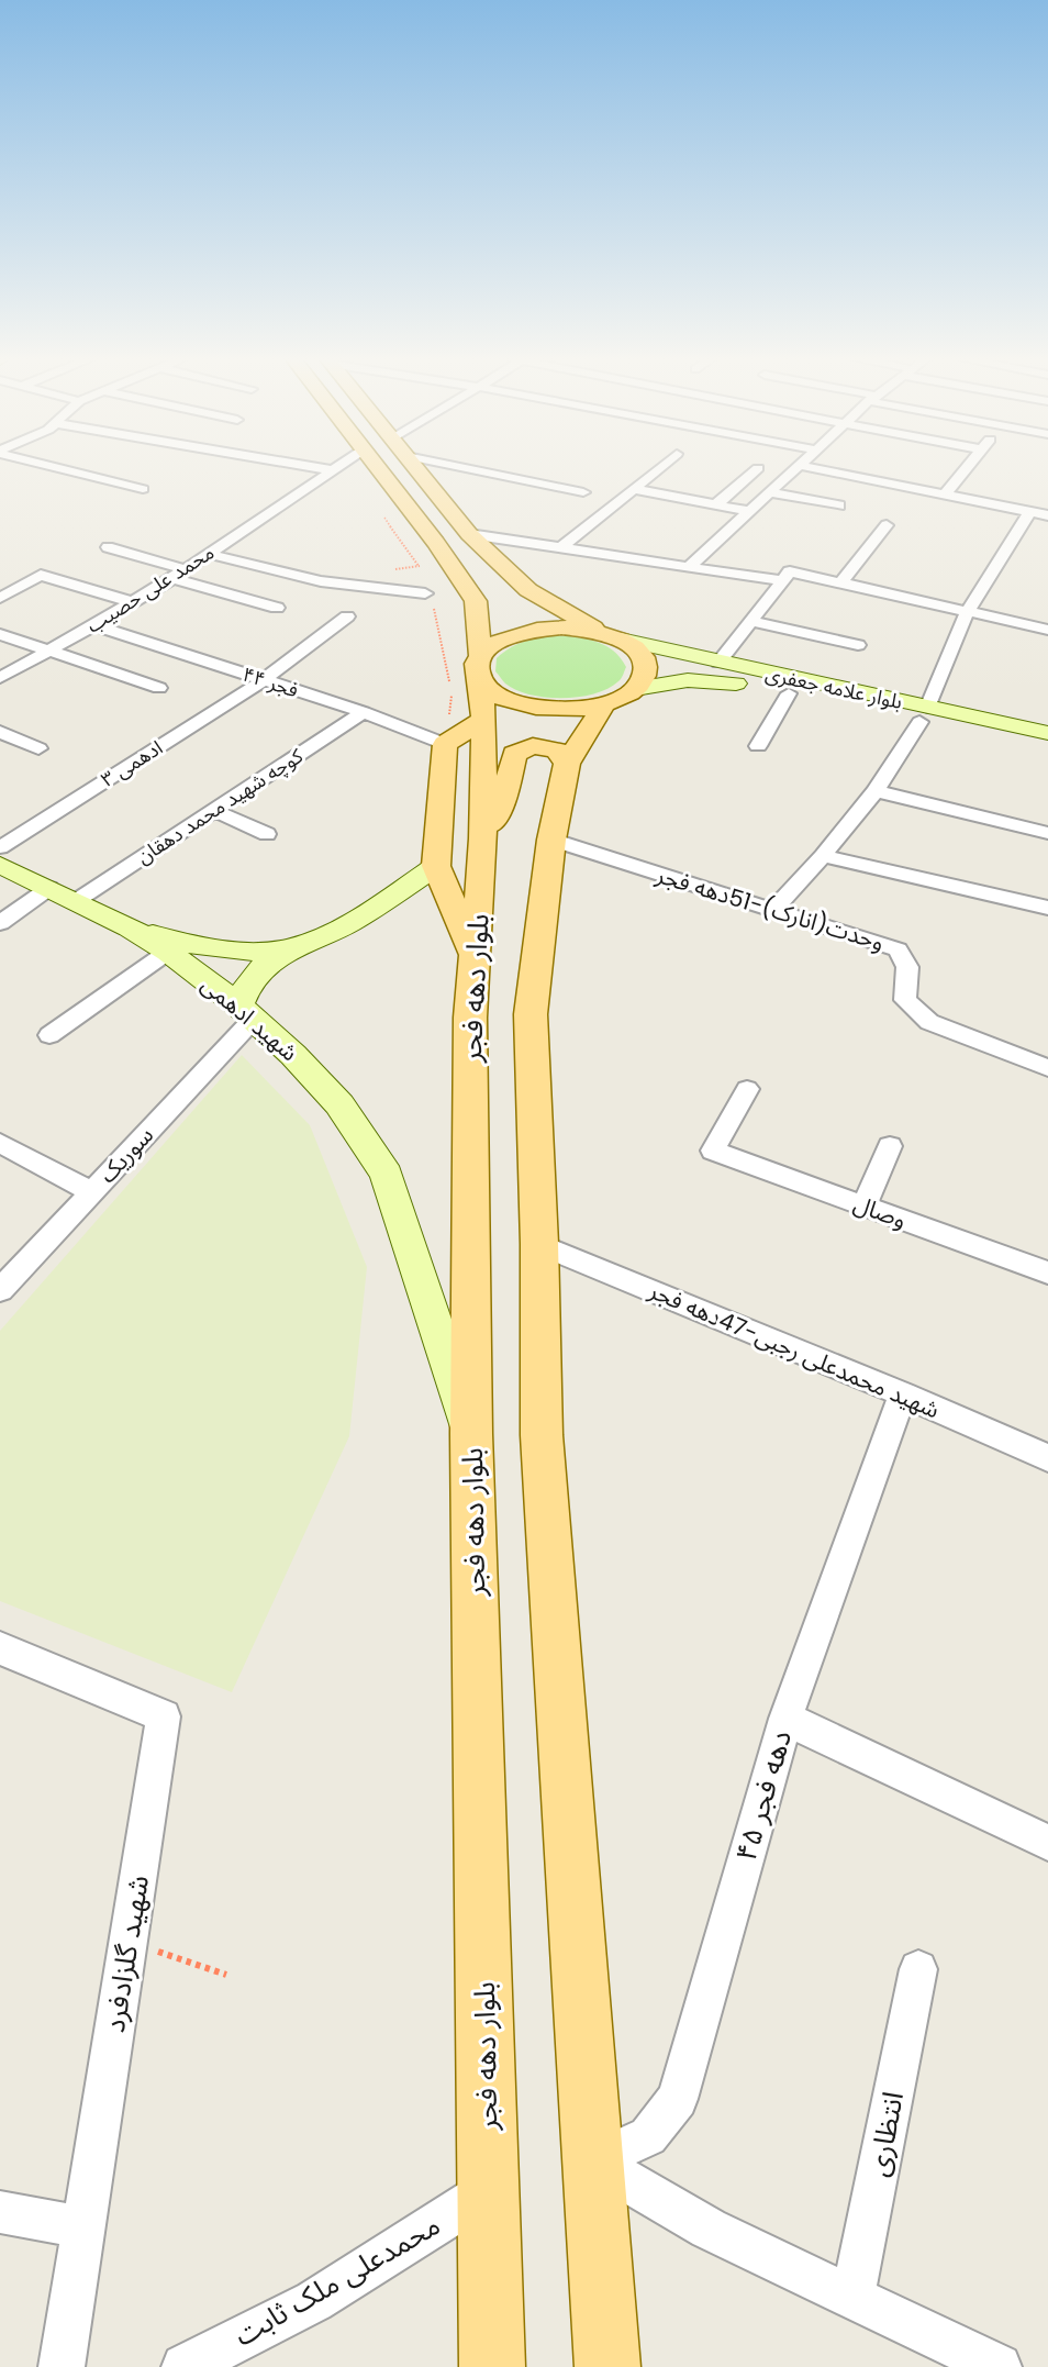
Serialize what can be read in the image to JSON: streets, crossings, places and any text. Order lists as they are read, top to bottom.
{
  "streets": {
    "main road": ["بلوار دهه فجر"],
    "street": [
      "محمد علی حصیب",
      "فجر ۴۴",
      "بلوار علامه جعفری",
      "ادهمی ۳",
      "کوچه شهید محمد دهقان",
      "وحدت(انارک)-51دهه فجر",
      "شهید ادهمی",
      "سوریک",
      "وصال",
      "شهید محمدعلی رجبی-47دهه فجر",
      "دهه فجر ۴۵",
      "شهید گلزادفرد",
      "انتظاری",
      "محمدعلی ملک ثابت"
    ]
  },
  "crossings": [
    ["محمد علی حصیب", "فجر ۴۴"],
    ["فجر ۴۴", "ادهمی ۳"],
    ["فجر ۴۴", "کوچه شهید محمد دهقان"],
    ["بلوار دهه فجر", "شهید ادهمی"],
    ["بلوار دهه فجر", "محمدعلی ملک ثابت"],
    ["شهید ادهمی", "سوریک"],
    ["شهید محمدعلی رجبی-47دهه فجر", "دهه فجر ۴۵"]
  ]
}
